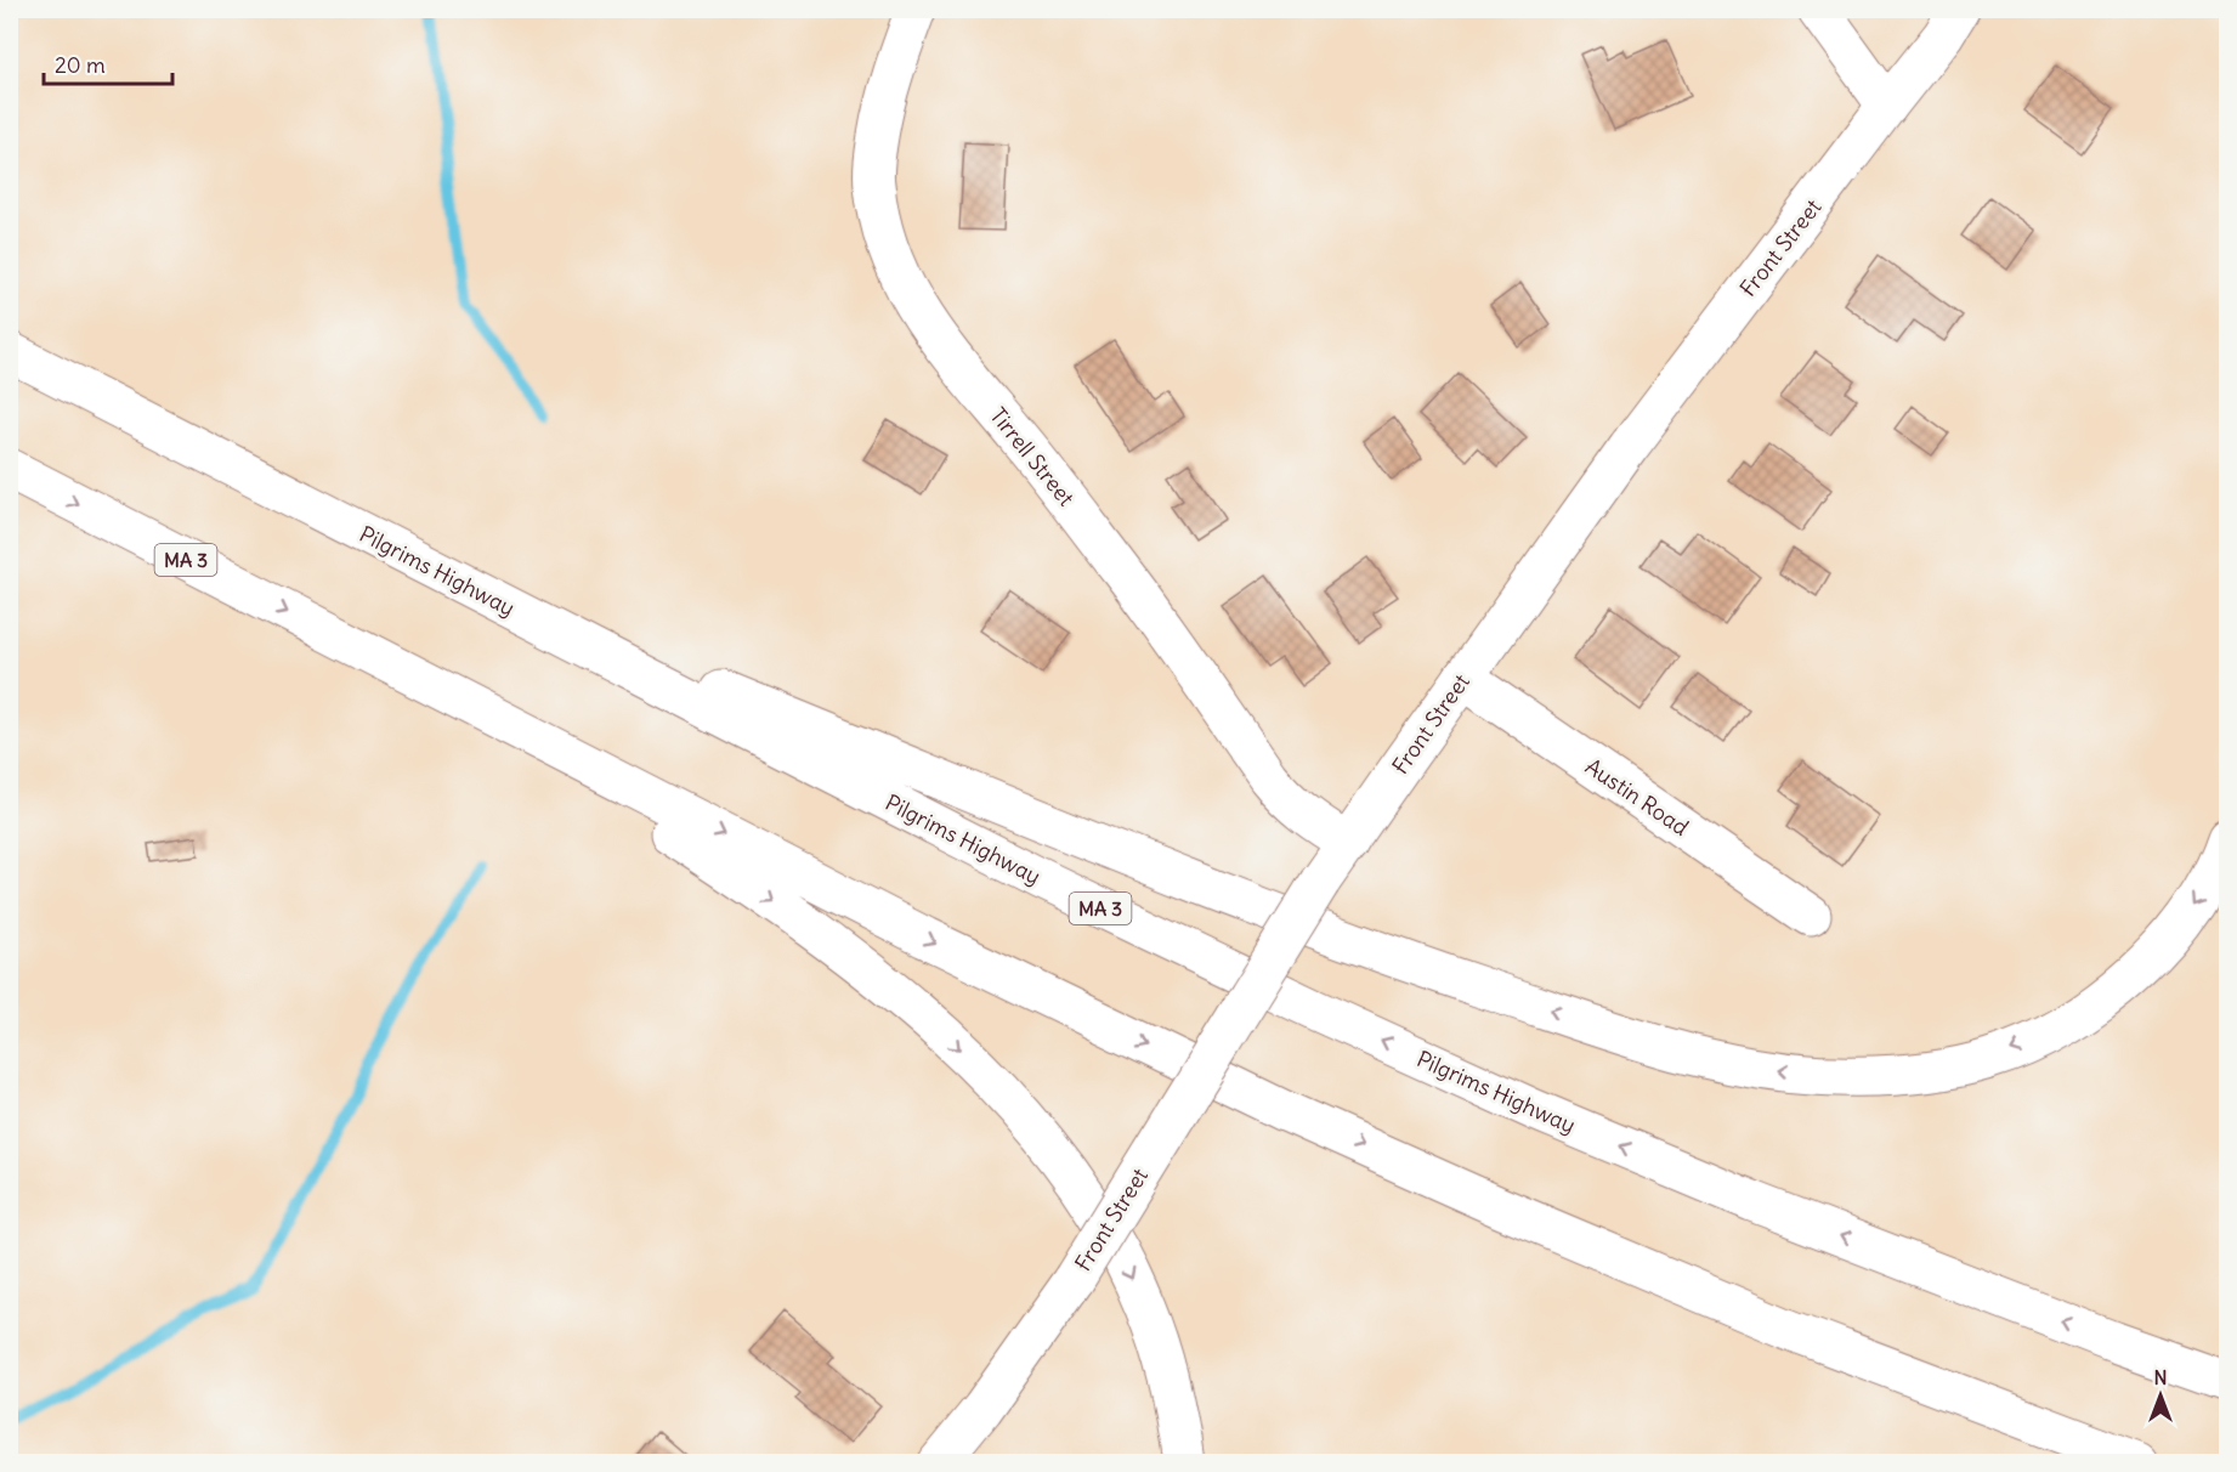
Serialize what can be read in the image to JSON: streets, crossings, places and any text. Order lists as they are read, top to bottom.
{
  "streets": {
    "main road": [
      "Front Street",
      "Tirrell Street",
      "MA 3",
      "Pilgrims Highway",
      "Austin Road"
    ]
  },
  "crossings": [
    ["Front Street", "Tirrell Street"],
    ["Front Street", "Austin Road"]
  ],
  "scale_bar": "20 m",
  "north": "top"
}
